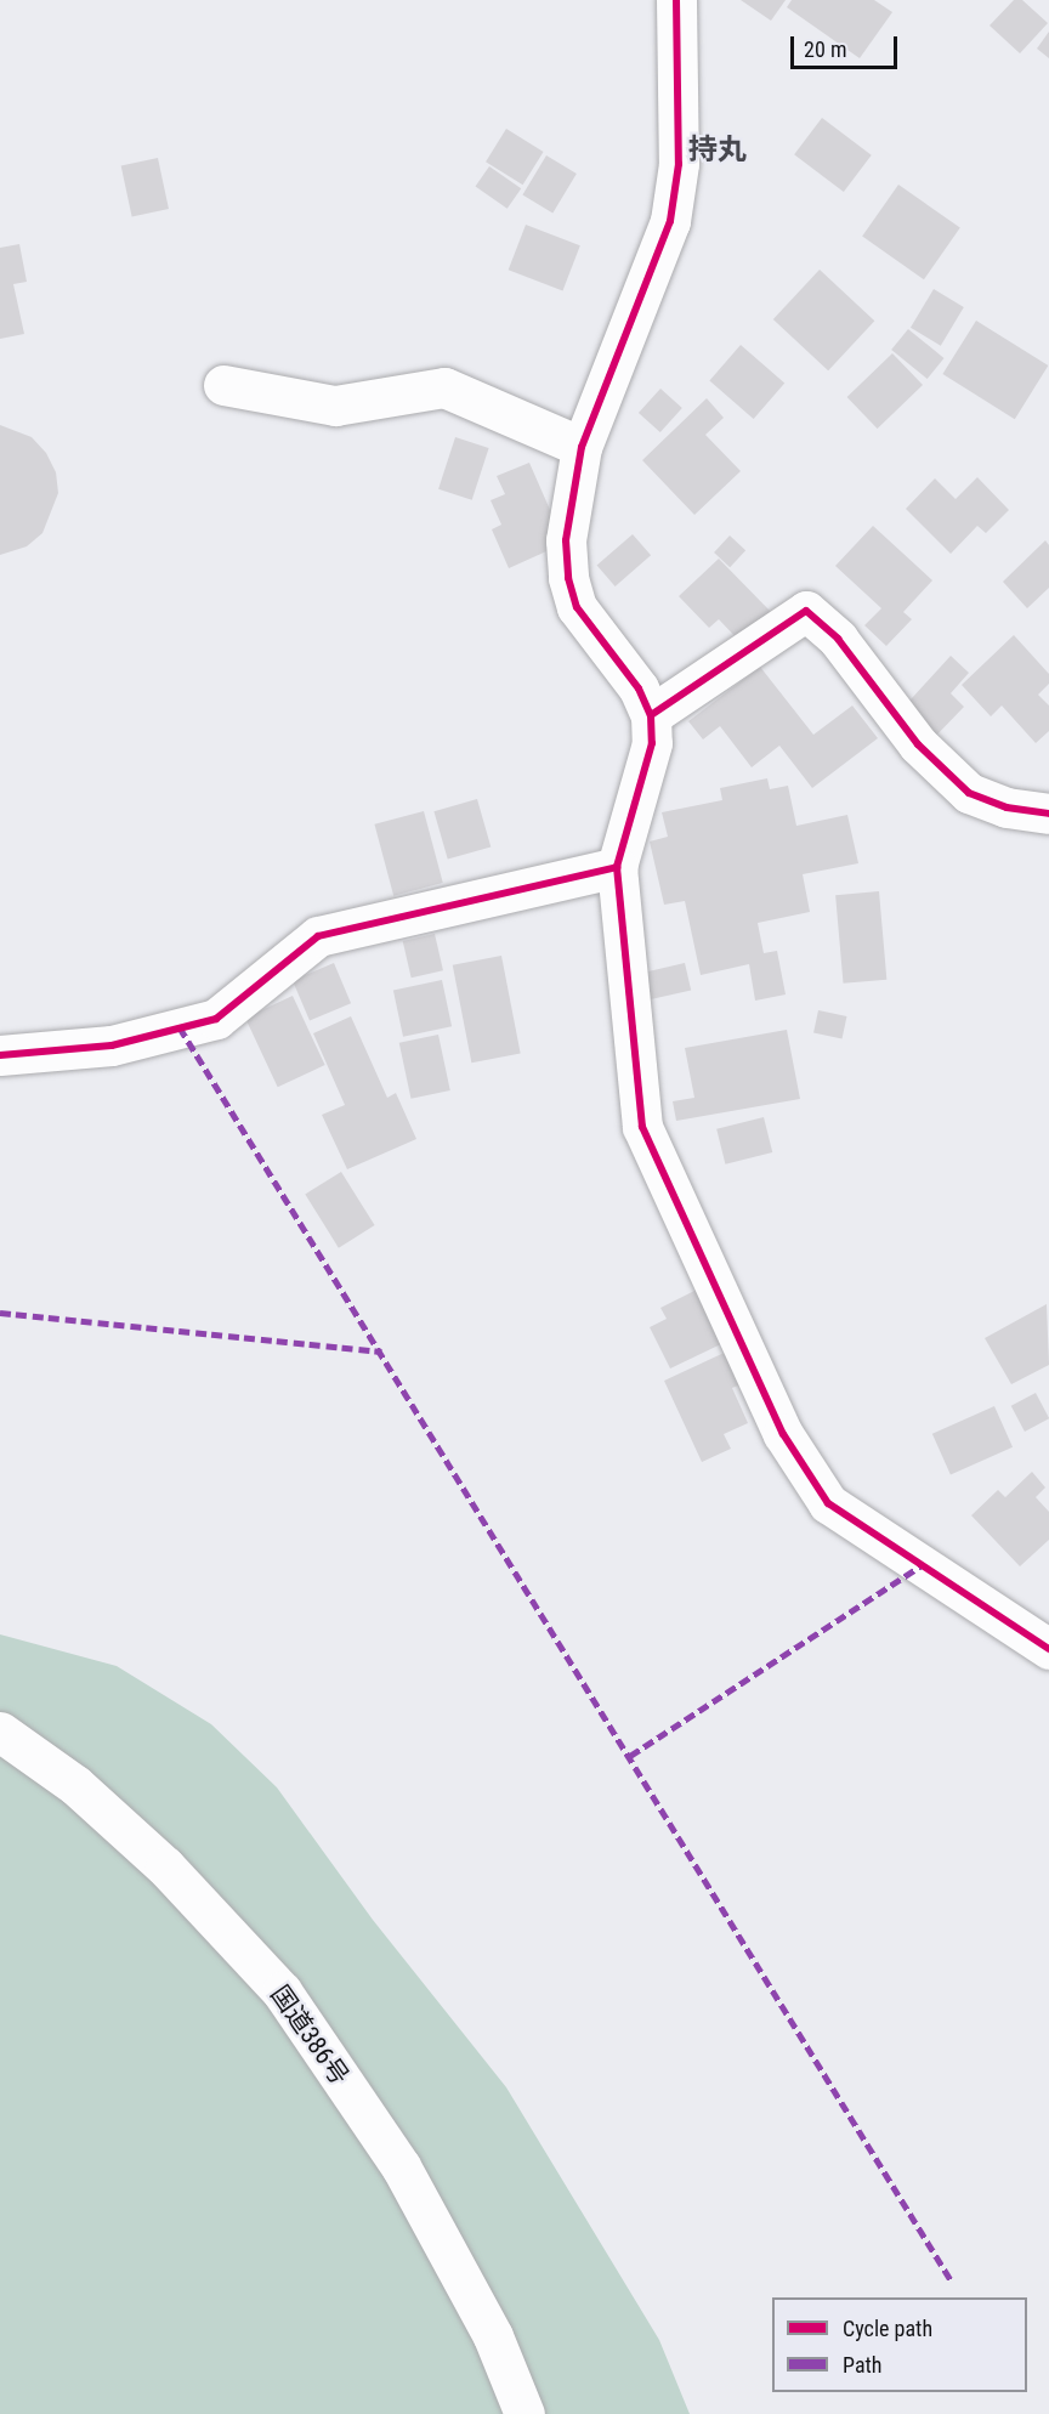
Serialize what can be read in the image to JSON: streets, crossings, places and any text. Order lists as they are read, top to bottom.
{
  "streets": {
    "main road": ["国道386号"]
  },
  "districts": ["持丸"],
  "legend": ["Cycle path", "Path"],
  "scale_bar": "20 m"
}
